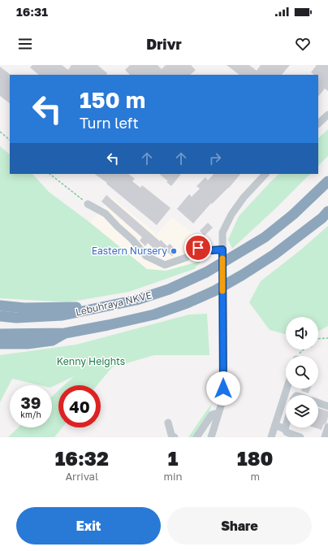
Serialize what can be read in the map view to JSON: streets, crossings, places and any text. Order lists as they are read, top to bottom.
{
  "streets": {
    "highway": ["Lebuhraya NKVE"]
  },
  "parks": ["Kenny Heights"],
  "places": ["Eastern Nursery"],
  "page": {
    "status": "16:31",
    "header": "Drivr",
    "turn": ["150 m", "Turn left"],
    "speed": "39 km/h",
    "limit": "40",
    "eta": [
      "16:32",
      "Arrival",
      "1",
      "min",
      "180",
      "m"
    ],
    "buttons": ["Exit", "Share"]
  }
}
